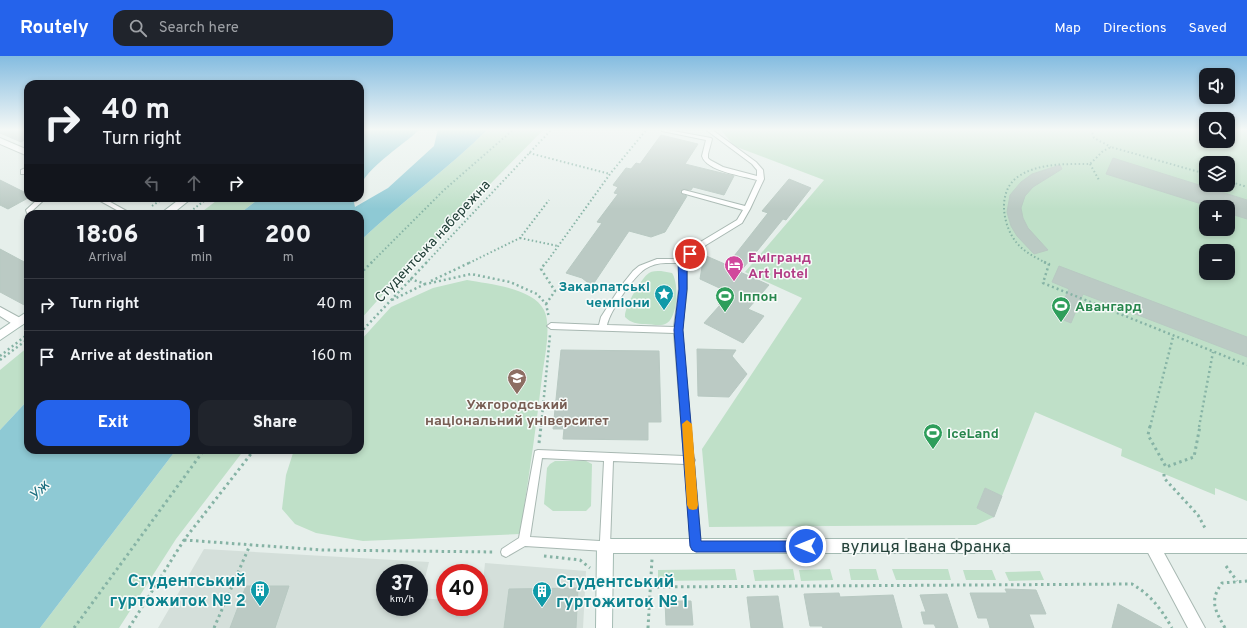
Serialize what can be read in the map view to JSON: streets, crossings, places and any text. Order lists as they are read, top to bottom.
{
  "streets": {
    "street": ["вулиця Івана Франка"],
    "path": ["Студентська набережна"]
  },
  "water": ["Уж"],
  "places": {
    "hotel": ["Емігранд Art Hotel"],
    "place": ["Закарпатські чемпіони"],
    "sports": ["Іппон", "Авангард", "IceLand"],
    "school or university": ["Ужгородський національний університет"],
    "building": ["Студентський гуртожиток № 2", "Студентський гуртожиток № 1"]
  },
  "page": {
    "header": "Routely",
    "search": "Search here",
    "nav": ["Map", "Directions", "Saved"],
    "map_buttons": ["+", "−"],
    "turn": ["40 m", "Turn right"],
    "eta": [
      "18:06",
      "Arrival",
      "1",
      "min",
      "200",
      "m"
    ],
    "list": [
      {
        "name": "Turn right",
        "value": "40 m"
      },
      {
        "name": "Arrive at destination",
        "value": "160 m"
      }
    ],
    "buttons": ["Exit", "Share"],
    "speed": "37 km/h",
    "limit": "40"
  }
}
